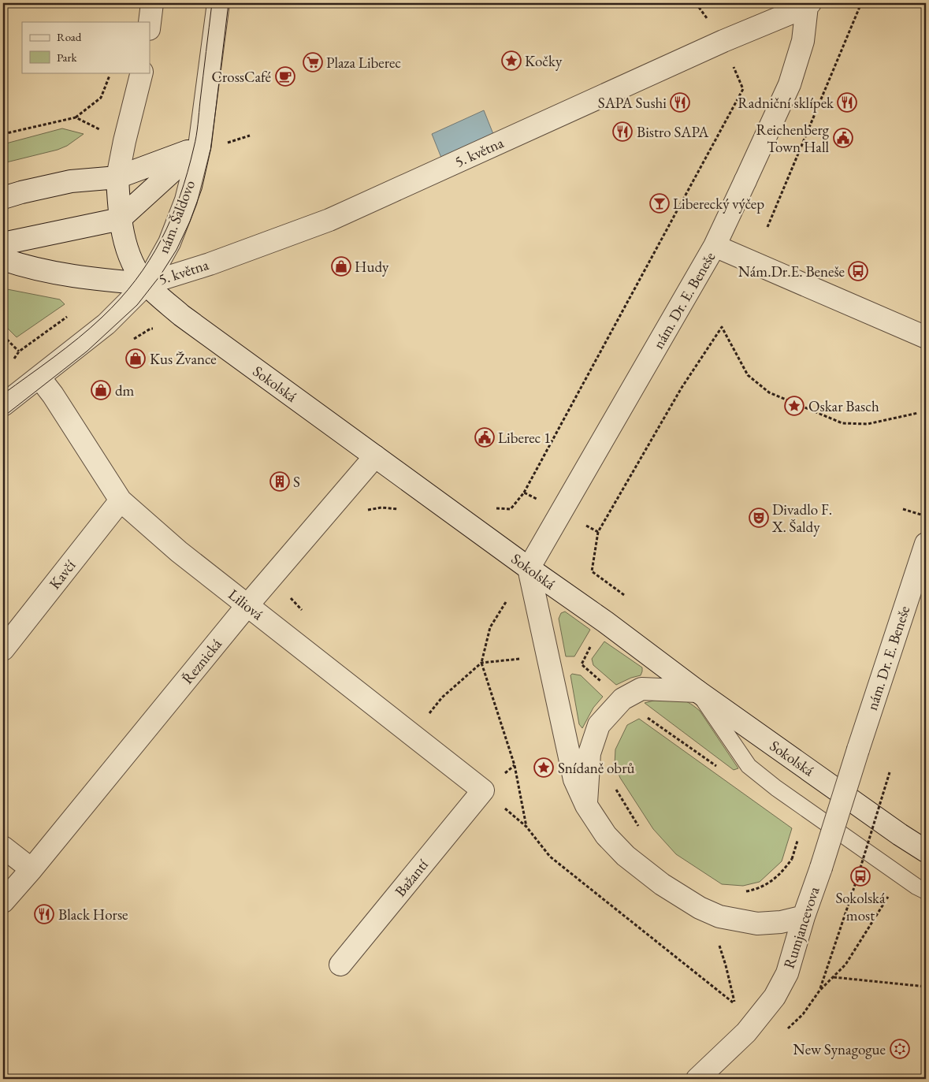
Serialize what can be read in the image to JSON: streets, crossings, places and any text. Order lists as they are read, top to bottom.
{
  "streets": {
    "street": [
      "5. května",
      "nám. Šaldovo",
      "nám. Dr. E. Beneše",
      "Sokolská",
      "Kavčí",
      "Liliová",
      "Řeznická",
      "Bažantí",
      "Rumjancevova"
    ]
  },
  "crossings": [
    ["5. května", "nám. Šaldovo"],
    ["5. května", "Sokolská"],
    ["nám. Šaldovo", "Sokolská"],
    ["nám. Šaldovo", "Liliová"],
    ["nám. Dr. E. Beneše", "Sokolská"],
    ["nám. Dr. E. Beneše", "Rumjancevova"],
    ["Sokolská", "Řeznická"],
    ["Kavčí", "Liliová"],
    ["Liliová", "Řeznická"],
    ["Liliová", "Bažantí"]
  ],
  "places": {
    "place": ["Kočky", "Oskar Basch", "Snídaně obrů"],
    "supermarket": ["Plaza Liberec"],
    "cafe": ["CrossCafé"],
    "restaurant": [
      "SAPA Sushi",
      "Radniční sklípek",
      "Bistro SAPA",
      "Black Horse"
    ],
    "public building": ["Reichenberg Town Hall", "Liberec 1"],
    "bar": ["Liberecký výčep"],
    "shop": ["Hudy", "Kus Žvance", "dm"],
    "bus stop": ["Nám.Dr.E. Beneše", "Sokolská most"],
    "building": ["S"],
    "theatre": ["Divadlo F. X. Šaldy"],
    "synagogue": ["New Synagogue"]
  },
  "legend": ["Road", "Park"]
}
